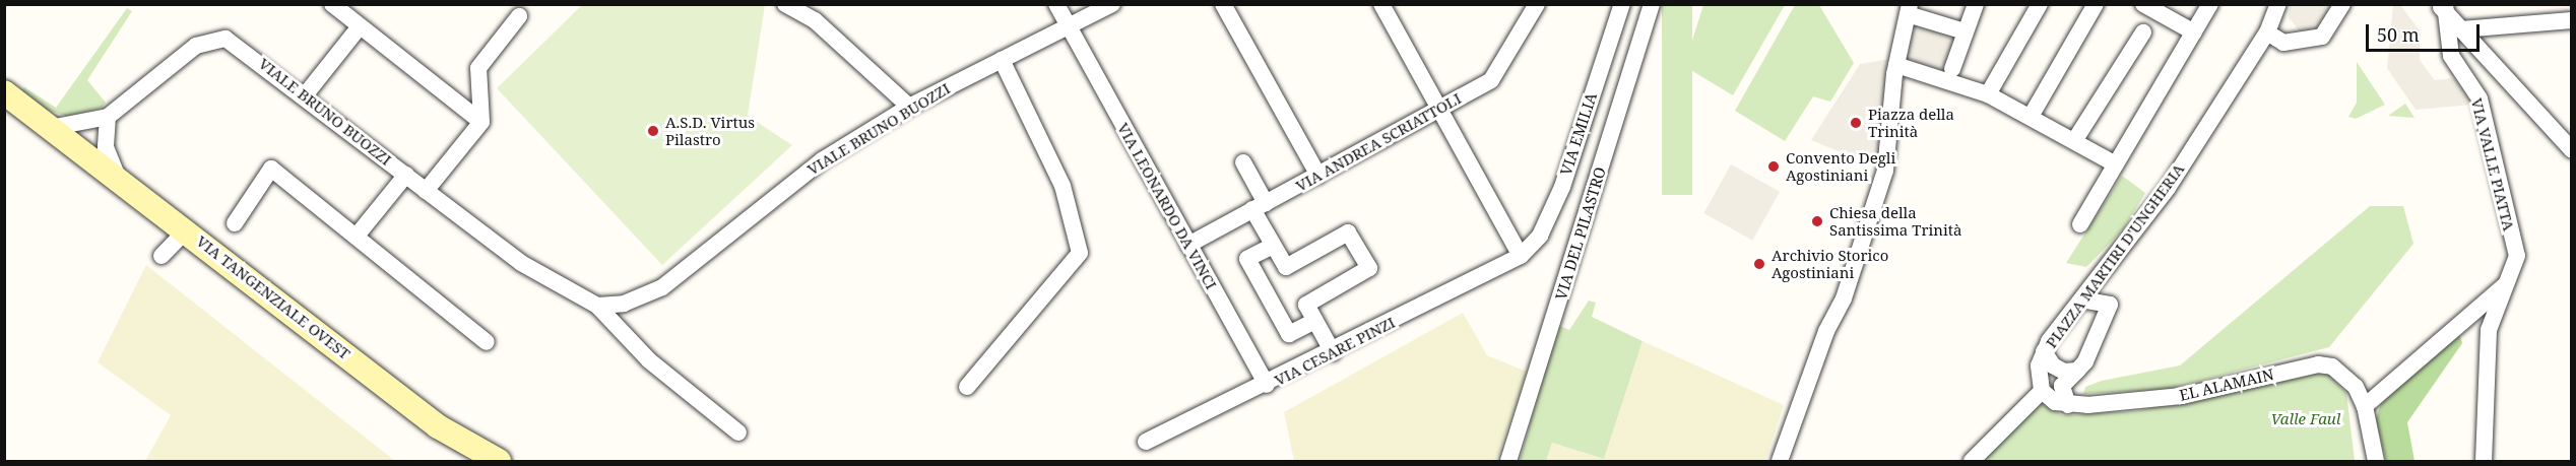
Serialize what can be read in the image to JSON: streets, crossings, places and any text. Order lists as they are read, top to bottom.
{
  "streets": {
    "main road": ["VIA TANGENZIALE OVEST"],
    "street": [
      "VIALE BRUNO BUOZZI",
      "VIA EMILIA",
      "VIA ANDREA SCRIATTOLI",
      "VIA VALLE PIATTA",
      "VIA LEONARDO DA VINCI",
      "VIA DEL PILASTRO",
      "PIAZZA MARTIRI D'UNGHERIA",
      "VIA CESARE PINZI",
      "EL ALAMAIN"
    ]
  },
  "crossings": [
    ["VIALE BRUNO BUOZZI", "VIA LEONARDO DA VINCI"],
    ["VIA EMILIA", "VIA CESARE PINZI"],
    ["VIA ANDREA SCRIATTOLI", "VIA LEONARDO DA VINCI"],
    ["VIA LEONARDO DA VINCI", "VIA CESARE PINZI"]
  ],
  "parks": ["Valle Faul"],
  "places": [
    "Piazza della Trinità",
    "A.S.D. Virtus Pilastro",
    "Convento Degli Agostiniani",
    "Chiesa della Santissima Trinità",
    "Archivio Storico Agostiniani"
  ],
  "scale_bar": "50 m"
}
